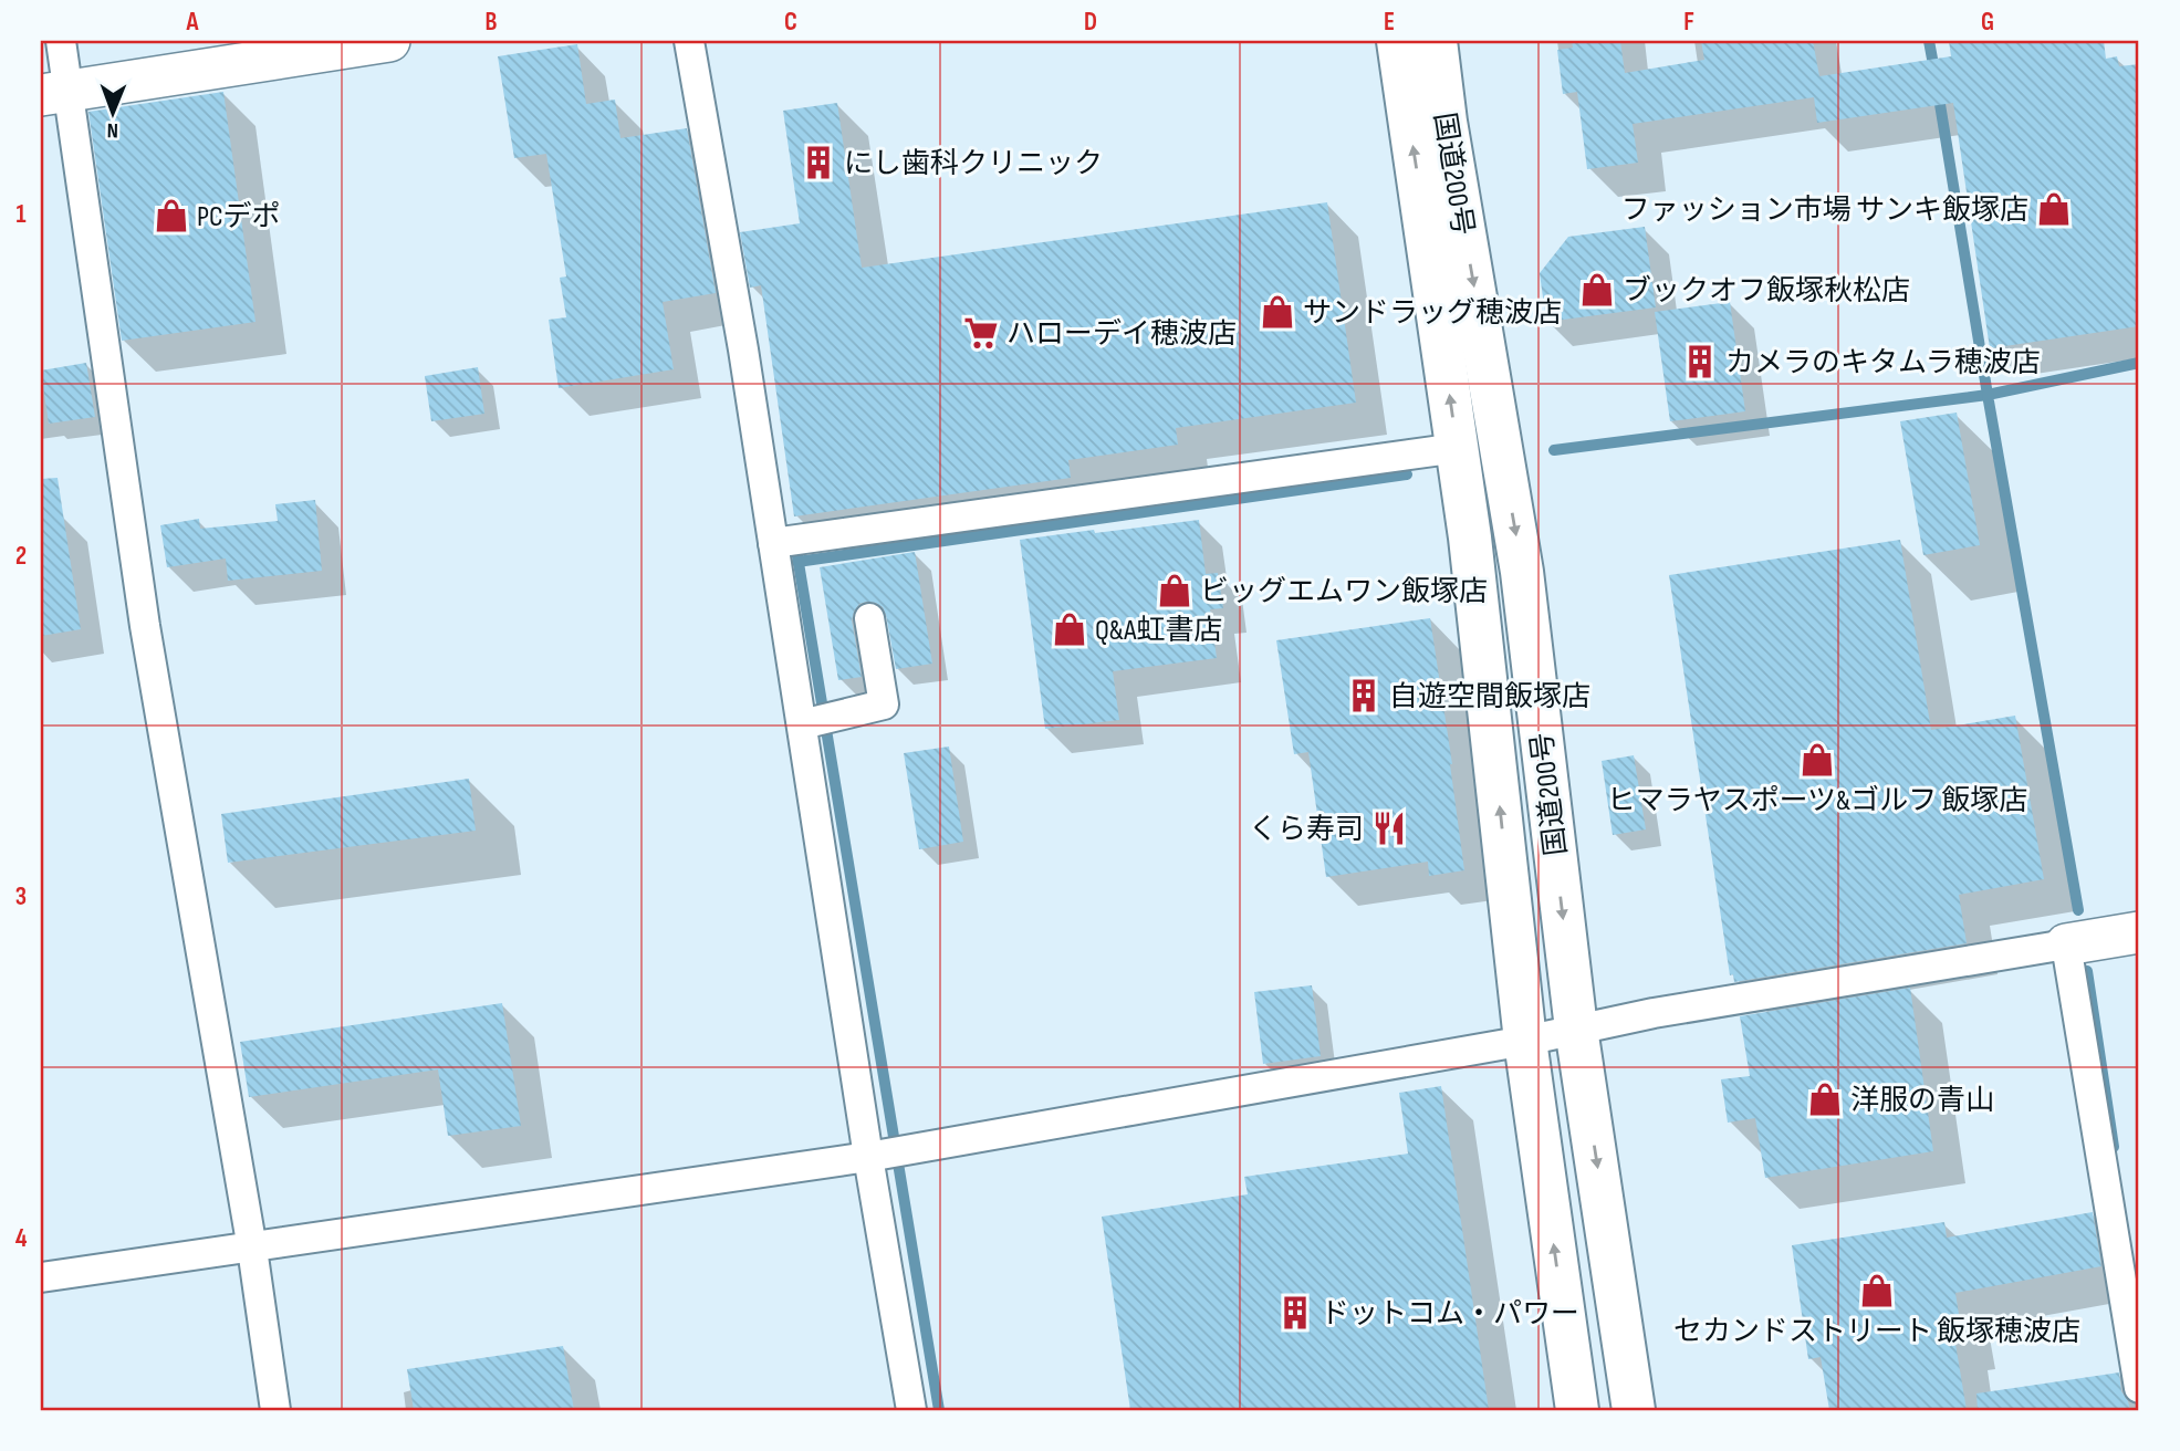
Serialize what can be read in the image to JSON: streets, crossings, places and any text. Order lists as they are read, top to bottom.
{
  "streets": {
    "highway": ["国道200号"]
  },
  "places": {
    "building": [
      "にし歯科クリニック",
      "カメラのキタムラ穂波店",
      "自遊空間飯塚店",
      "ドットコム・パワー"
    ],
    "shop": [
      "ファッション市場 サンキ飯塚店",
      "PCデポ",
      "ブックオフ飯塚秋松店",
      "サンドラッグ穂波店",
      "ビッグエムワン飯塚店",
      "Q&A虹書店",
      "ヒマラヤスポーツ&ゴルフ 飯塚店",
      "洋服の青山",
      "セカンドストリート 飯塚穂波店"
    ],
    "supermarket": ["ハローデイ穂波店"],
    "restaurant": ["くら寿司"]
  },
  "north": "bottom",
  "grid": {
    "columns": [
      "A",
      "B",
      "C",
      "D",
      "E",
      "F",
      "G"
    ],
    "rows": [
      "1",
      "2",
      "3",
      "4"
    ]
  }
}
